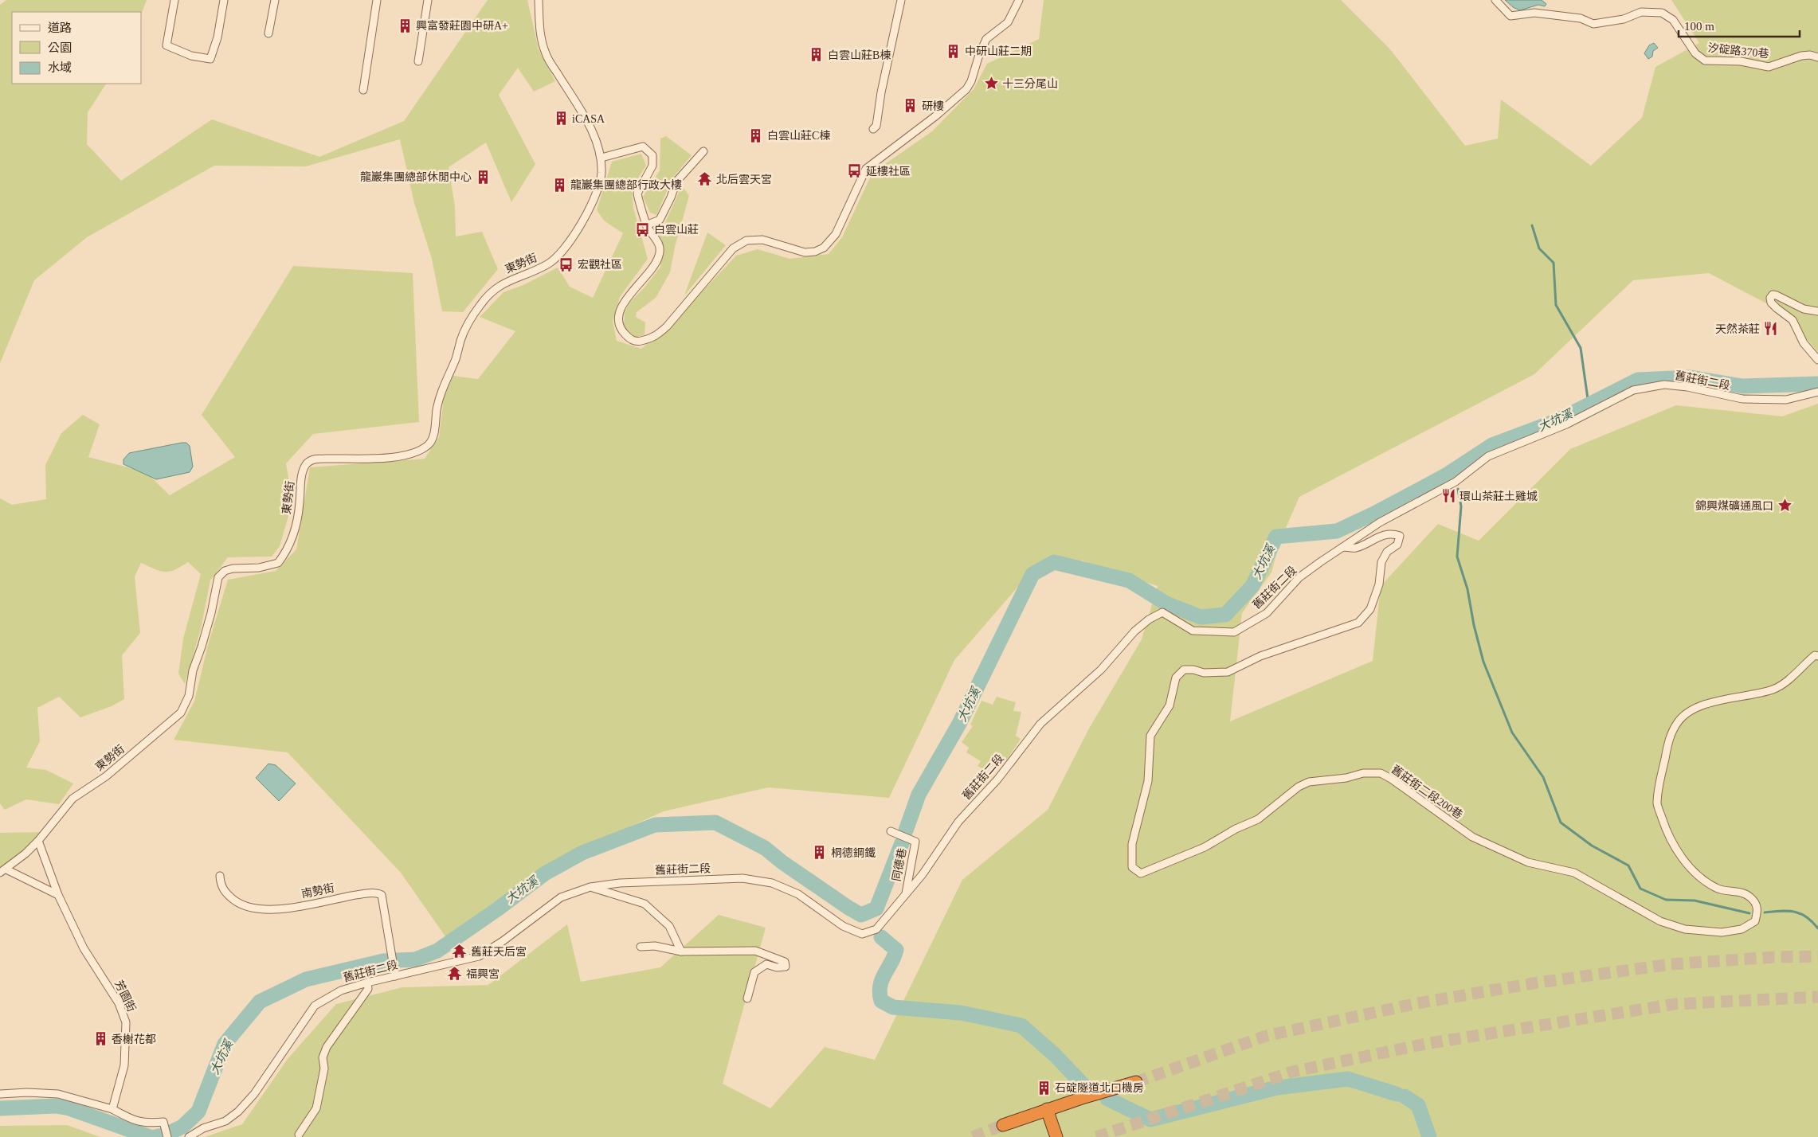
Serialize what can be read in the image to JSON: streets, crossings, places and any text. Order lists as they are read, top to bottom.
{
  "streets": {
    "street": [
      "汐碇路370巷",
      "東勢街",
      "舊莊街二段",
      "舊莊街二段200巷",
      "同德巷",
      "南勢街",
      "芳園街"
    ]
  },
  "crossings": [
    ["東勢街", "芳園街"],
    ["舊莊街二段", "舊莊街二段200巷"],
    ["舊莊街二段", "同德巷"],
    ["舊莊街二段", "南勢街"]
  ],
  "water": ["大坑溪"],
  "places": {
    "building": [
      "興富發莊園中研A+",
      "中研山莊二期",
      "白雲山莊B棟",
      "研樓",
      "iCASA",
      "白雲山莊C棟",
      "龍巖集團總部休閒中心",
      "龍巖集團總部行政大樓",
      "桐德鋼鐵",
      "香榭花都",
      "石碇隧道北口機房"
    ],
    "place": ["十三分尾山", "錦興煤礦通風口"],
    "bus stop": ["延樓社區", "白雲山莊", "宏觀社區"],
    "temple": ["北后雲天宮", "舊莊天后宮", "福興宮"],
    "restaurant": ["天然茶莊", "環山茶莊土雞城"]
  },
  "legend": ["道路", "公園", "水域"],
  "scale_bar": "100 m"
}
